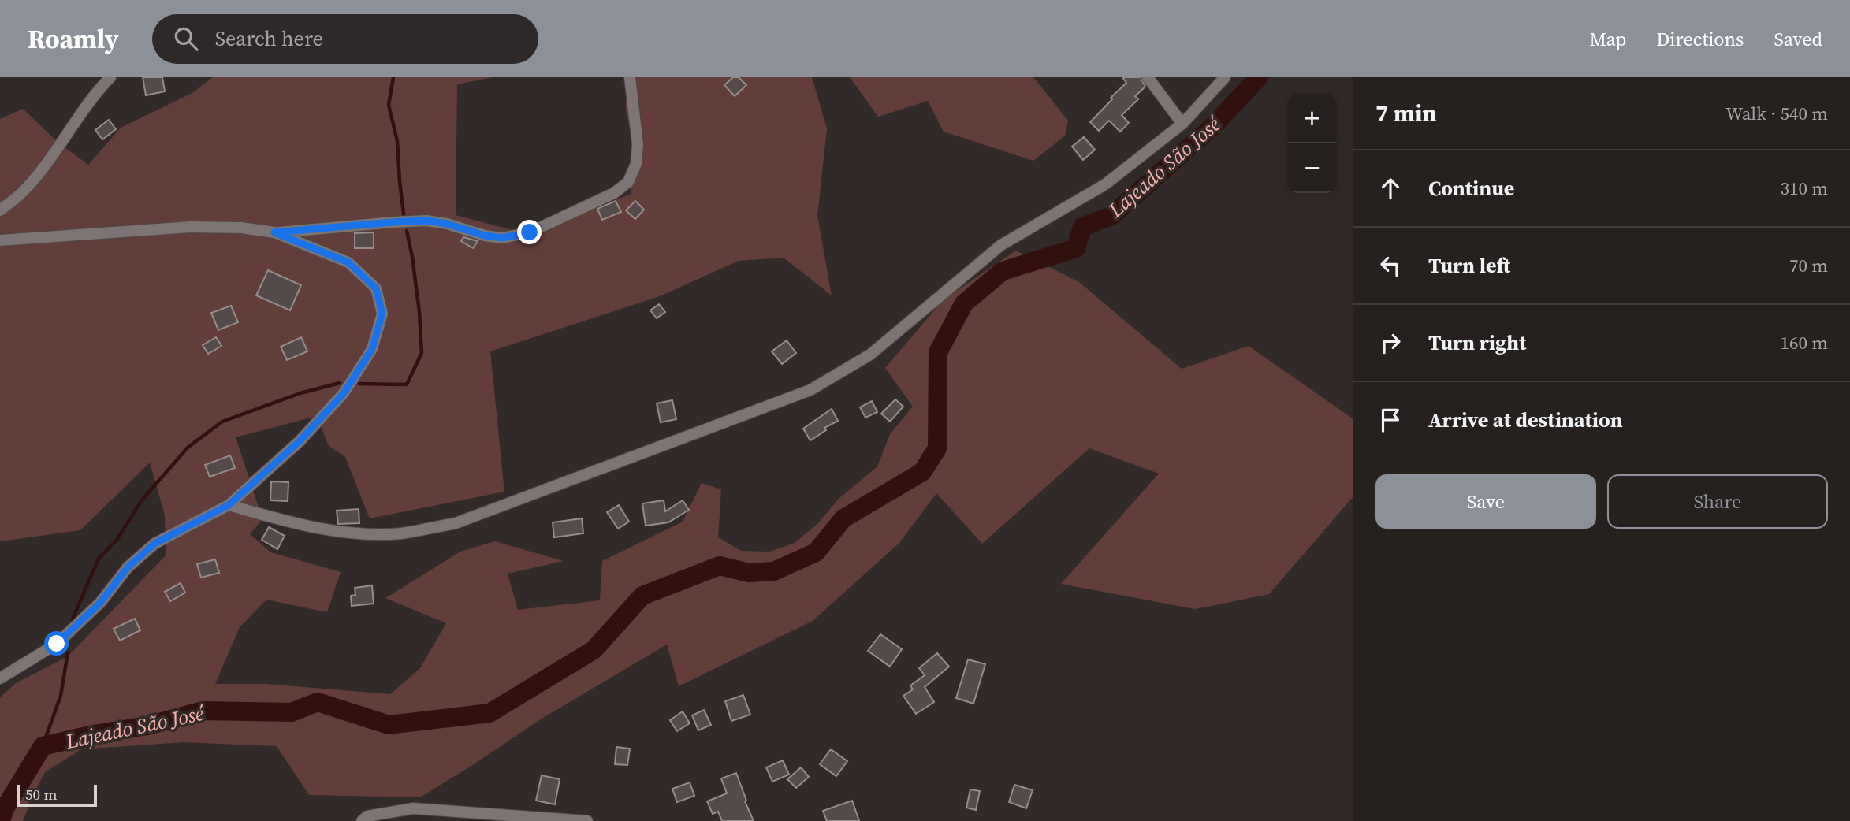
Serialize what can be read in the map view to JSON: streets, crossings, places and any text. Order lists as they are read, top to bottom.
{
  "water": ["Lajeado São José"],
  "scale_bar": "50 m",
  "page": {
    "header": "Roamly",
    "search": "Search here",
    "nav": ["Map", "Directions", "Saved"],
    "heading": ["7 min", "Walk · 540 m"],
    "map_buttons": ["+", "−"],
    "list": [
      ["Continue", "310 m"],
      ["Turn left", "70 m"],
      ["Turn right", "160 m"],
      "Arrive at destination"
    ],
    "buttons": ["Save", "Share"],
    "scale": "50 m"
  }
}
